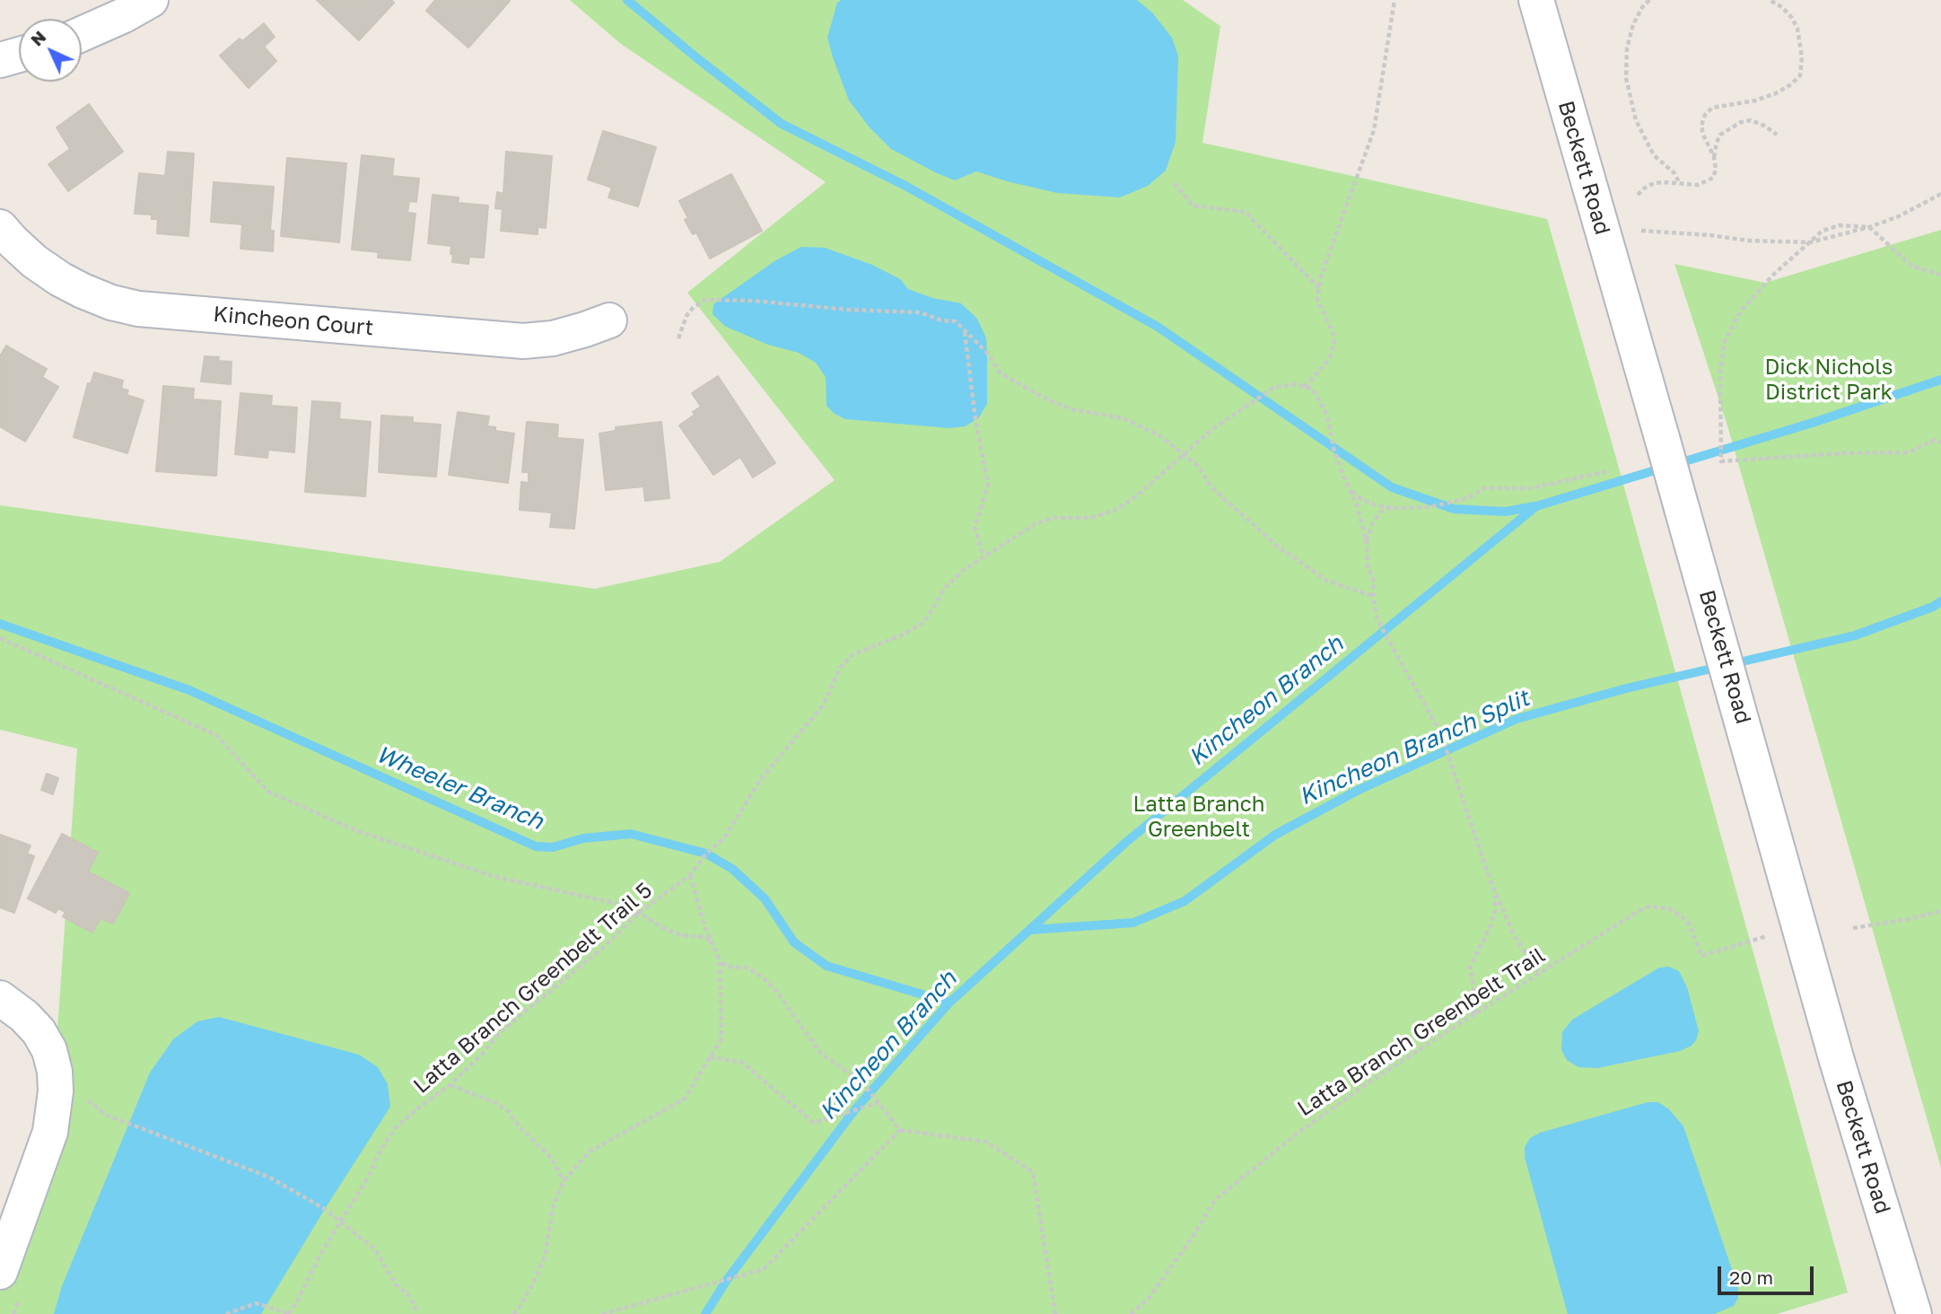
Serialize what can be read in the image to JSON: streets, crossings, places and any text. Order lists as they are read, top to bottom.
{
  "streets": {
    "street": ["Beckett Road", "Kincheon Court"],
    "path": ["Latta Branch Greenbelt Trail 5", "Latta Branch Greenbelt Trail"]
  },
  "water": ["Kincheon Branch", "Kincheon Branch Split", "Wheeler Branch"],
  "parks": ["Dick Nichols District Park", "Latta Branch Greenbelt"],
  "scale_bar": "20 m",
  "north": "top left"
}
